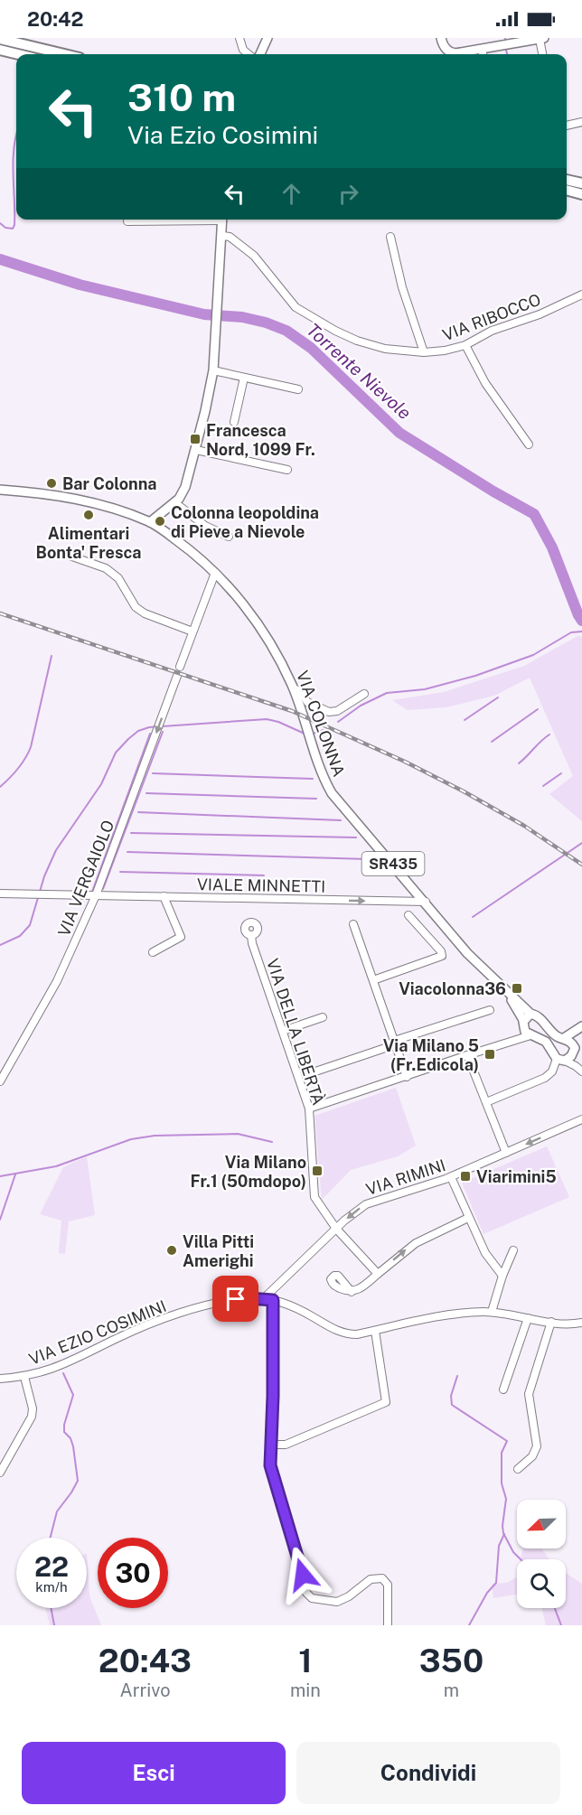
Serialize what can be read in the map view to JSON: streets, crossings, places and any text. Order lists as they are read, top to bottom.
{
  "streets": {
    "main road": ["VIA COLONNA", "SR435"],
    "street": [
      "VIA RIBOCCO",
      "VIA VERGAIOLO",
      "VIALE MINNETTI",
      "VIA DELLA LIBERTÀ",
      "VIA RIMINI",
      "VIA EZIO COSIMINI"
    ]
  },
  "crossings": [
    ["VIA COLONNA", "SR435"],
    ["VIA COLONNA", "VIALE MINNETTI"],
    ["VIA VERGAIOLO", "VIALE MINNETTI"],
    ["VIA DELLA LIBERTÀ", "VIA RIMINI"],
    ["VIA RIMINI", "VIA EZIO COSIMINI"]
  ],
  "one_way": ["VIA VERGAIOLO", "VIALE MINNETTI"],
  "water": ["Torrente Nievole"],
  "places": {
    "transit": [
      "Francesca Nord, 1099 Fr.",
      "Viacolonna36",
      "Via Milano 5 (Fr.Edicola)",
      "Via Milano Fr.1 (50mdopo)",
      "Viarimini5"
    ],
    "other": [
      "Bar Colonna",
      "Alimentari Bonta' Fresca",
      "Colonna leopoldina di Pieve a Nievole",
      "Villa Pitti Amerighi"
    ]
  },
  "north": "bottom left",
  "page": {
    "status": "20:42",
    "turn": ["310 m", "Via Ezio Cosimini"],
    "speed": "22 km/h",
    "limit": "30",
    "eta": [
      "20:43",
      "Arrivo",
      "1",
      "min",
      "350",
      "m"
    ],
    "buttons": ["Esci", "Condividi"]
  }
}
